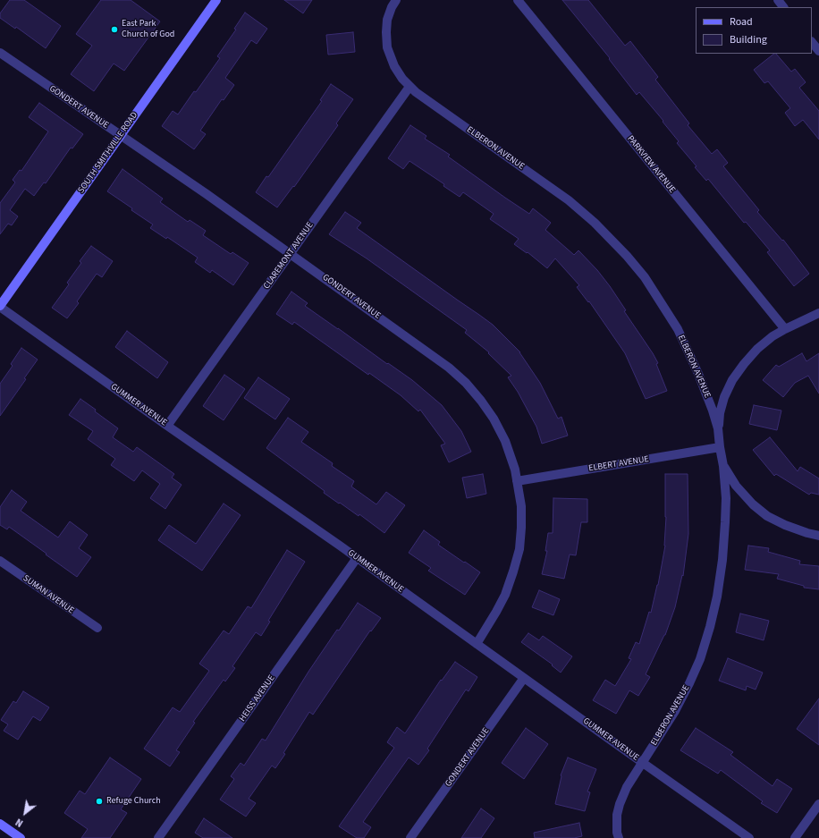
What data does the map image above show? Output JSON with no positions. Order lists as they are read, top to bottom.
{
  "streets": {
    "main road": ["SOUTH SMITHVILLE ROAD"],
    "street": [
      "GONDERT AVENUE",
      "ELBERON AVENUE",
      "PARKVIEW AVENUE",
      "CLAREMONT AVENUE",
      "GUMMER AVENUE",
      "ELBERT AVENUE",
      "SUMAN AVENUE",
      "HEISS AVENUE"
    ]
  },
  "crossings": [
    ["GONDERT AVENUE", "SOUTH SMITHVILLE ROAD"],
    ["GONDERT AVENUE", "CLAREMONT AVENUE"],
    ["GONDERT AVENUE", "GUMMER AVENUE"],
    ["GONDERT AVENUE", "ELBERT AVENUE"],
    ["ELBERON AVENUE", "CLAREMONT AVENUE"],
    ["ELBERON AVENUE", "GUMMER AVENUE"],
    ["ELBERON AVENUE", "ELBERT AVENUE"],
    ["SOUTH SMITHVILLE ROAD", "GUMMER AVENUE"],
    ["CLAREMONT AVENUE", "GUMMER AVENUE"],
    ["GUMMER AVENUE", "HEISS AVENUE"]
  ],
  "places": ["East Park Church of God", "Refuge Church"],
  "legend": ["Road", "Building"],
  "north": "bottom left"
}
